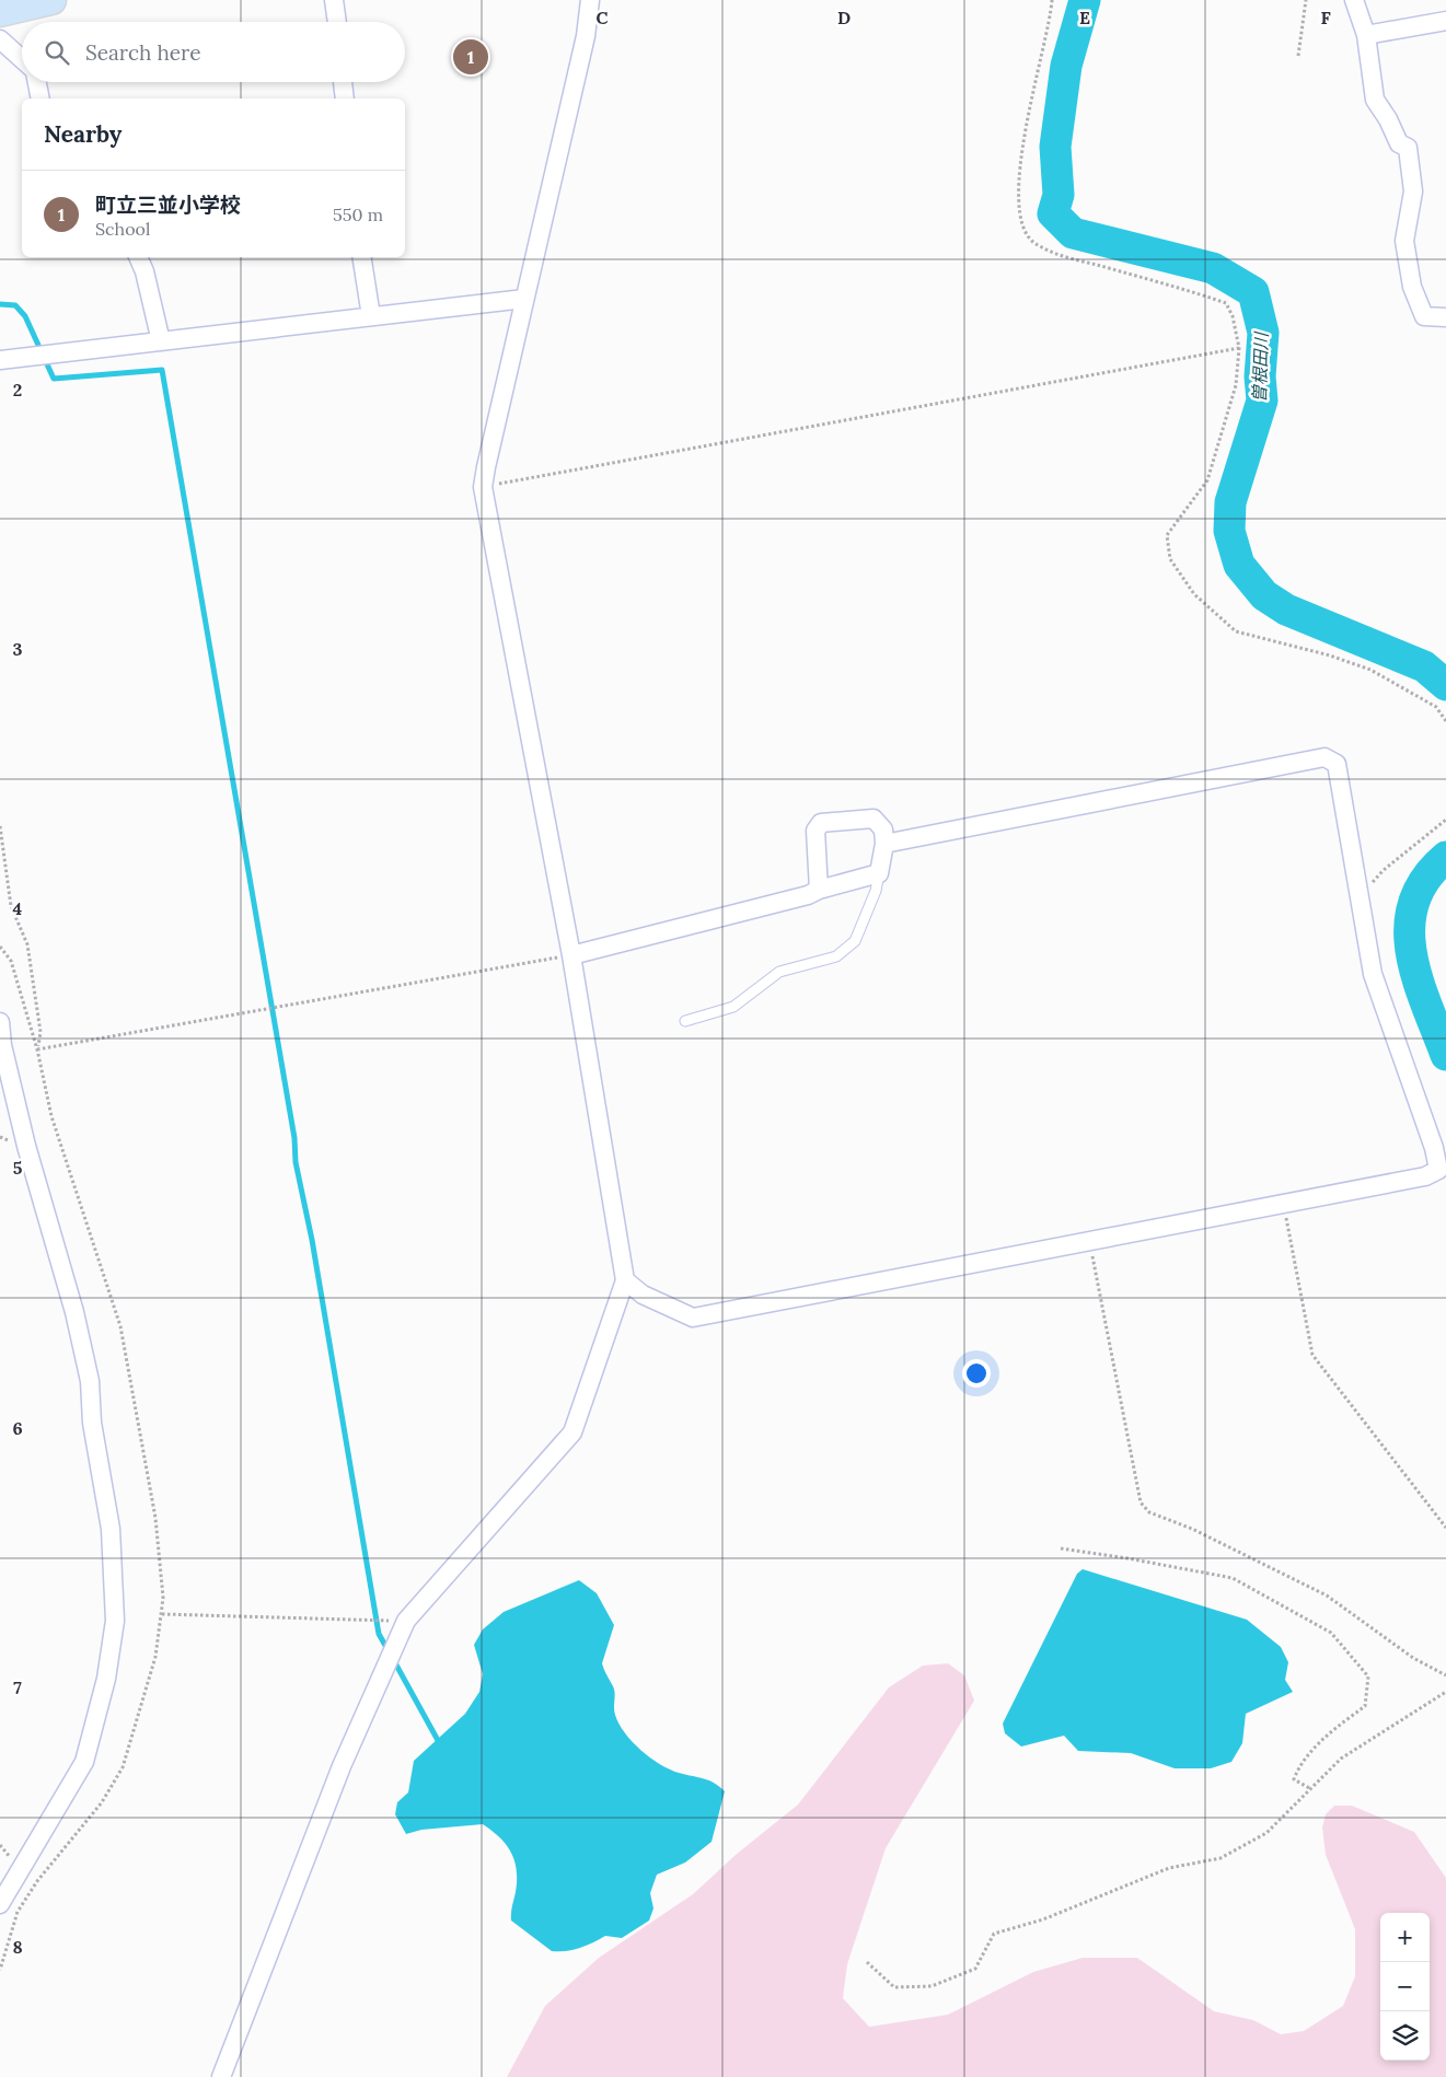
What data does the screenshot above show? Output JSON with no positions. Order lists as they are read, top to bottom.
{
  "water": ["曽根田川"],
  "page": {
    "search": "Search here",
    "pins": "1",
    "heading": "Nearby",
    "list": [
      {
        "mark": "1",
        "name": "町立三並小学校",
        "note": "School",
        "value": "550 m"
      }
    ],
    "map_buttons": ["+", "−"]
  },
  "grid": {
    "columns": [
      "C",
      "D",
      "E",
      "F"
    ],
    "rows": [
      "2",
      "3",
      "4",
      "5",
      "6",
      "7",
      "8"
    ]
  }
}
